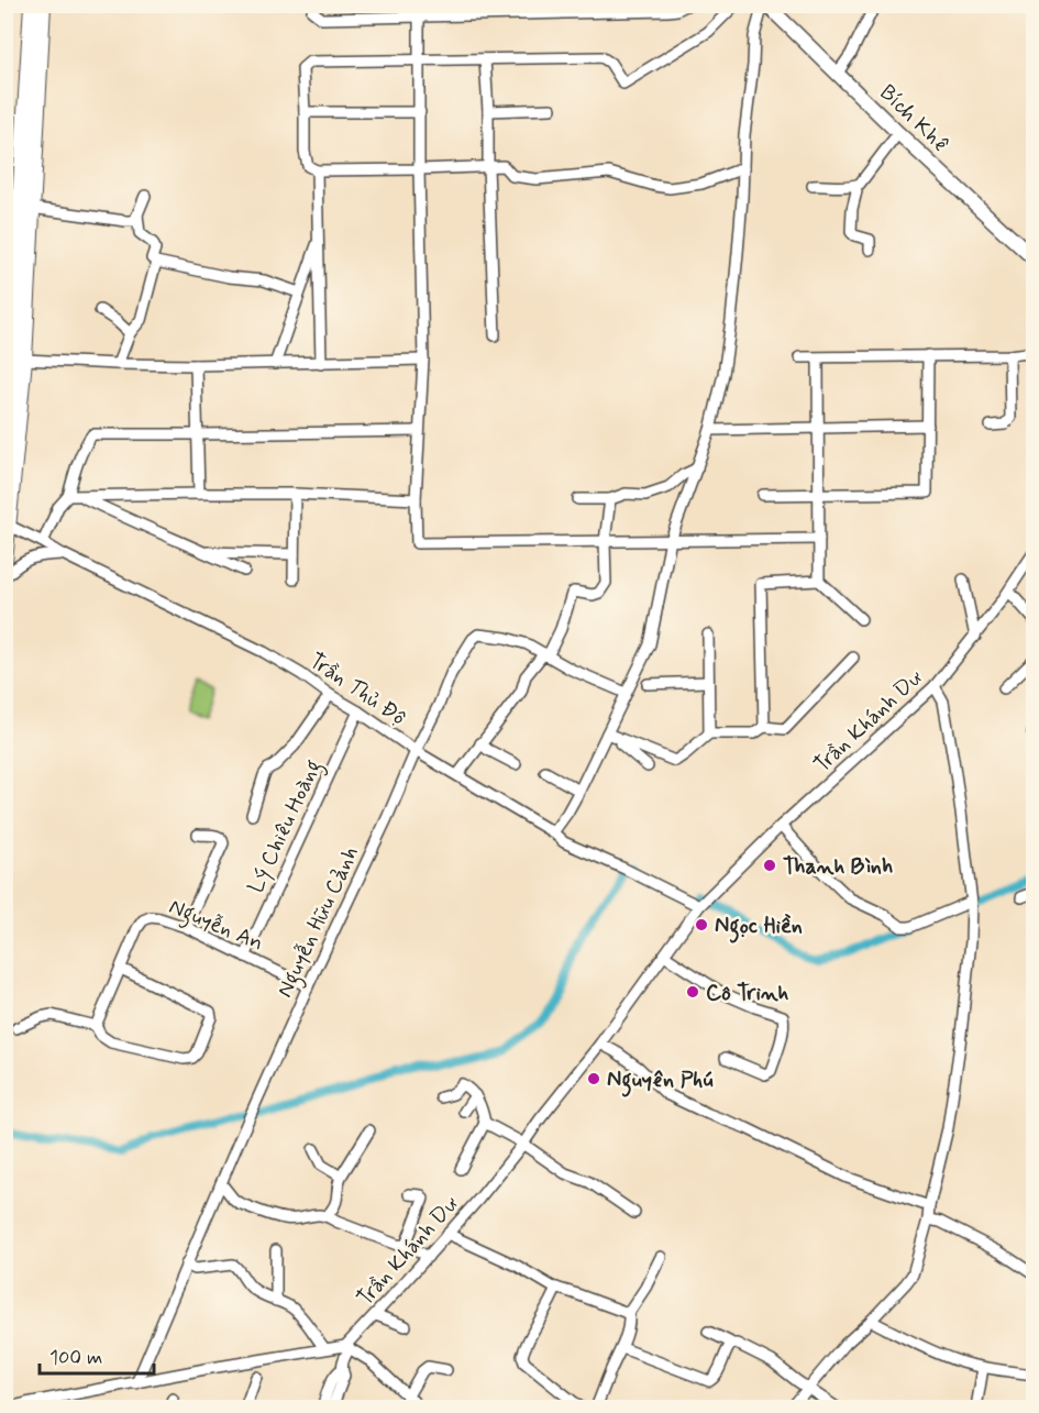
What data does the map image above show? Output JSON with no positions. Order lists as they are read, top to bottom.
{
  "streets": {
    "main road": ["Bích Khê"],
    "street": [
      "Trần Thủ Độ",
      "Trần Khánh Dư",
      "Lý Chiêu Hoàng",
      "Nguyễn Hữu Cảnh",
      "Nguyễn An"
    ]
  },
  "crossings": [
    ["Trần Thủ Độ", "Trần Khánh Dư"],
    ["Trần Thủ Độ", "Lý Chiêu Hoàng"],
    ["Trần Thủ Độ", "Nguyễn Hữu Cảnh"],
    ["Lý Chiêu Hoàng", "Nguyễn An"],
    ["Nguyễn Hữu Cảnh", "Nguyễn An"]
  ],
  "places": [
    "Thanh Bình",
    "Ngọc Hiền",
    "Cô Trinh",
    "Nguyên Phú"
  ],
  "scale_bar": "100 m"
}
